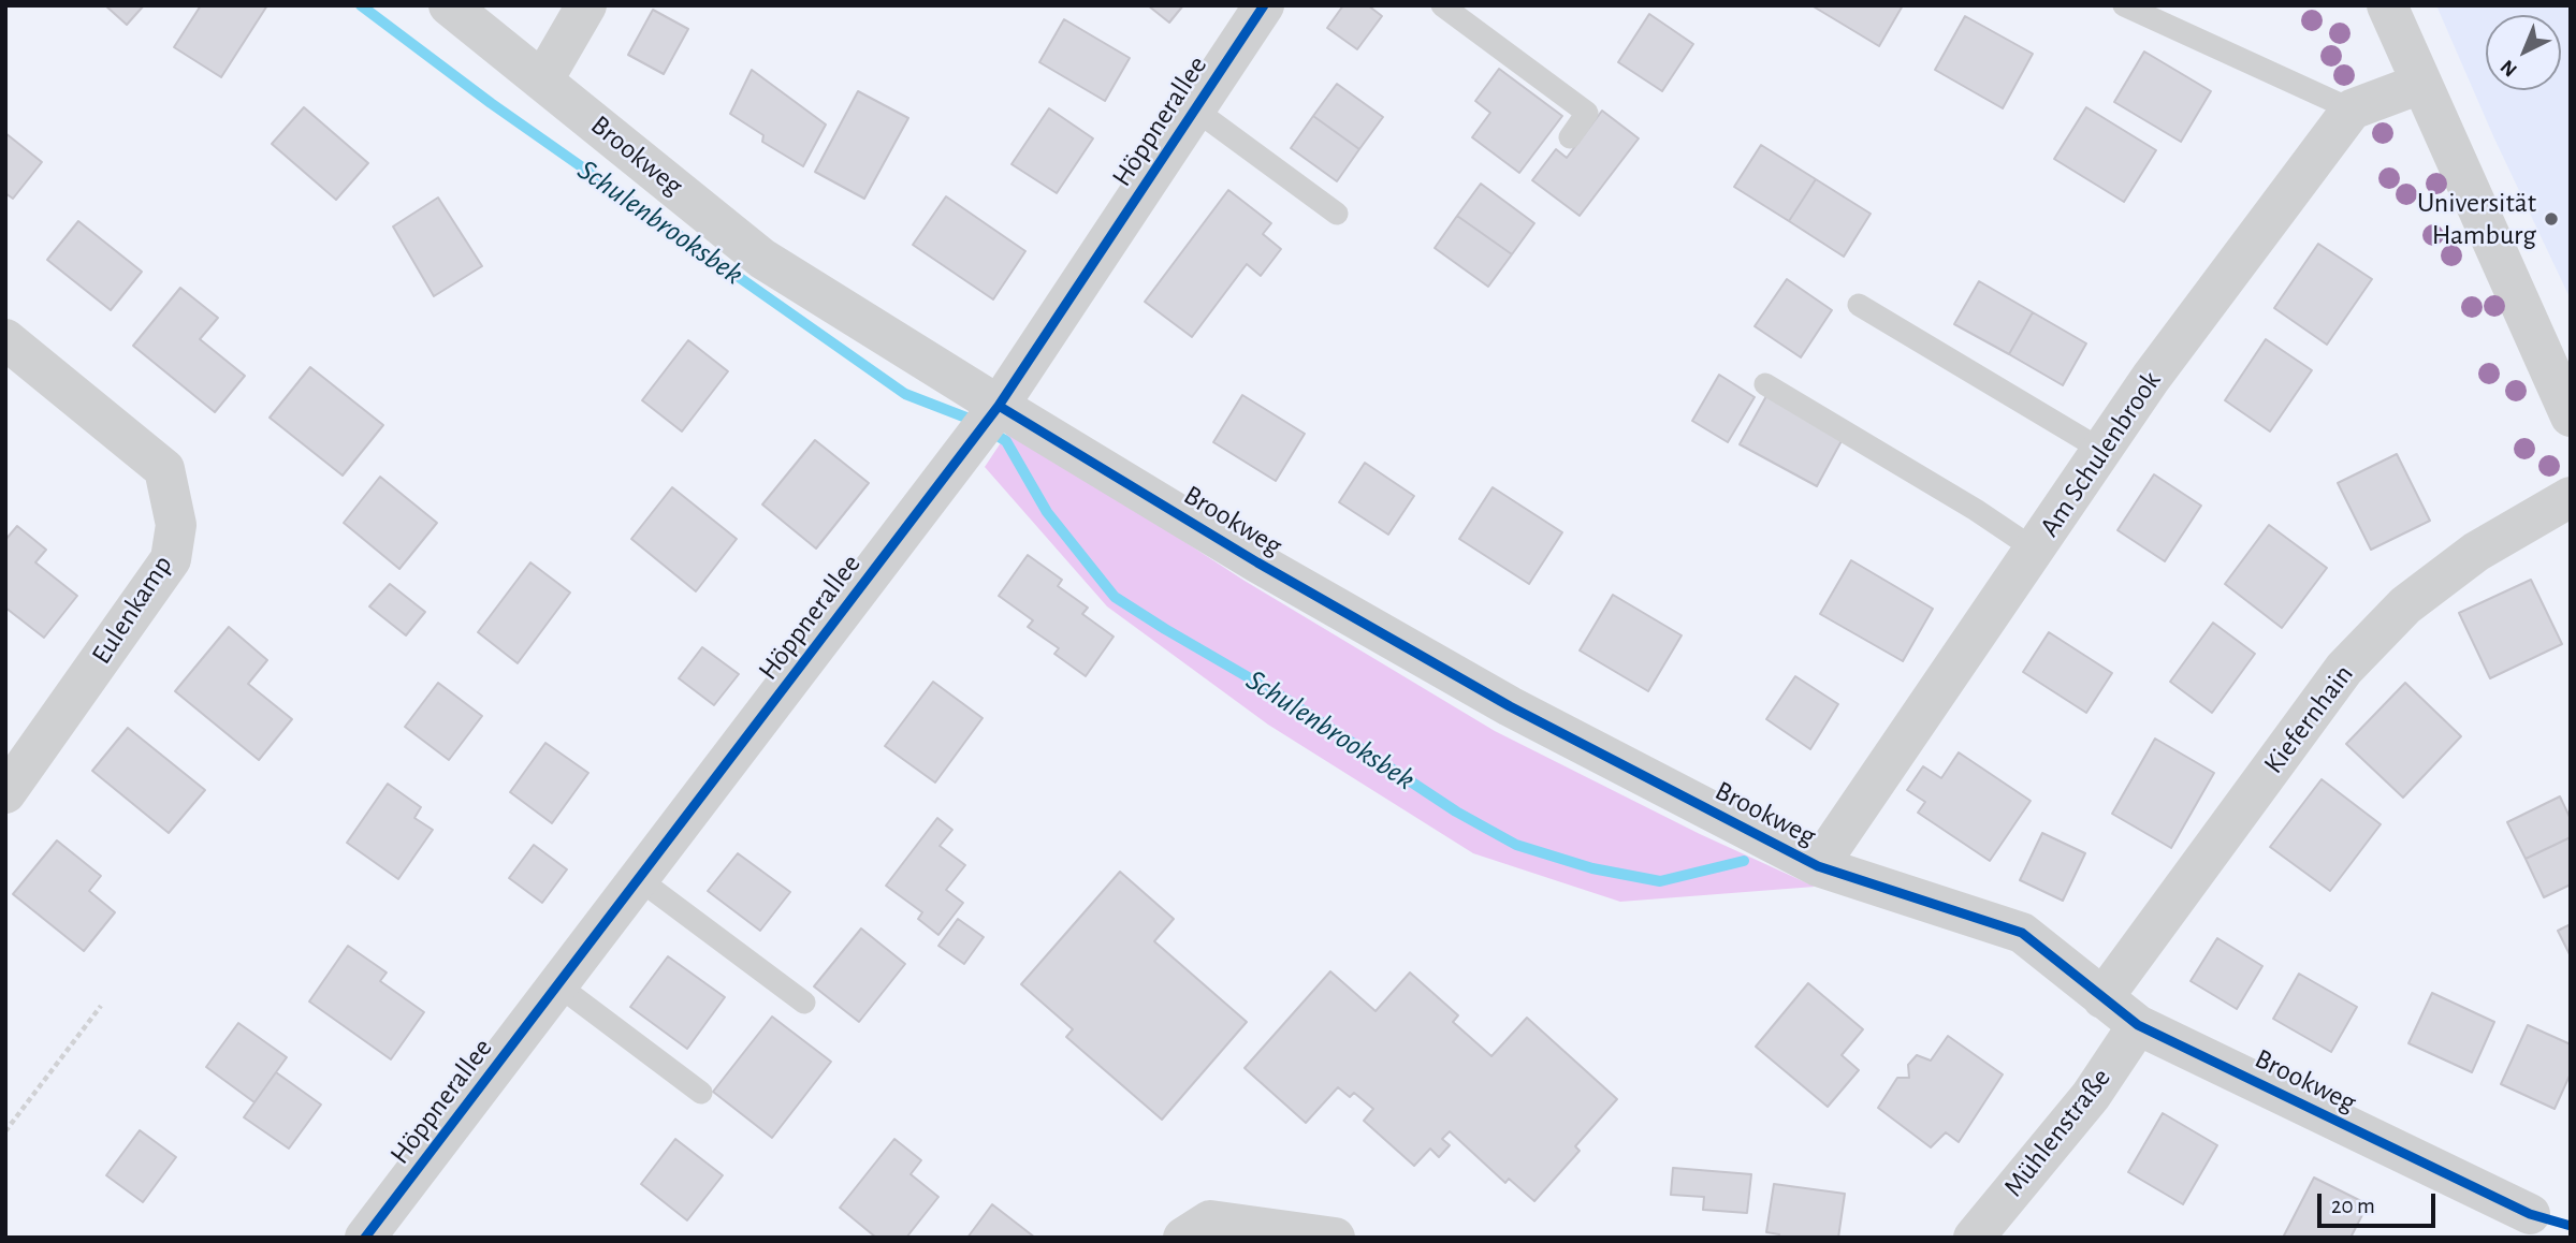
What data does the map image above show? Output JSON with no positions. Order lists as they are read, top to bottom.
{
  "streets": {
    "street": [
      "Höppnerallee",
      "Brookweg",
      "Am Schulenbrook",
      "Eulenkamp",
      "Kiefernhain",
      "Mühlenstraße"
    ]
  },
  "crossings": [
    ["Höppnerallee", "Brookweg"],
    ["Brookweg", "Am Schulenbrook"],
    ["Brookweg", "Kiefernhain"],
    ["Brookweg", "Mühlenstraße"]
  ],
  "water": ["Schulenbrooksbek"],
  "places": ["Universität Hamburg"],
  "scale_bar": "20 m",
  "north": "bottom left"
}
